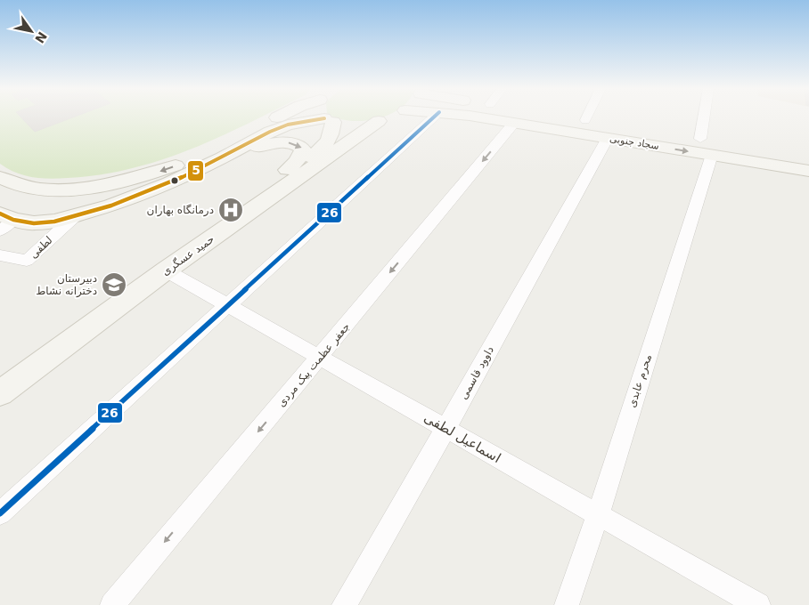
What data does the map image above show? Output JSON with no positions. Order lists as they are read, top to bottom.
{
  "streets": {
    "main road": ["سجاد جنوبی", "حمید عسگری"],
    "street": [
      "لطفی",
      "جعفر عظمت پیک مردی",
      "داوود قاسمی",
      "محرم عابدی",
      "اسماعیل لطفی"
    ]
  },
  "crossings": [
    ["سجاد جنوبی", "جعفر عظمت پیک مردی"],
    ["سجاد جنوبی", "داوود قاسمی"],
    ["سجاد جنوبی", "محرم عابدی"],
    ["حمید عسگری", "اسماعیل لطفی"],
    ["جعفر عظمت پیک مردی", "اسماعیل لطفی"],
    ["داوود قاسمی", "اسماعیل لطفی"],
    ["محرم عابدی", "اسماعیل لطفی"]
  ],
  "places": {
    "hospital": ["درمانگاه بهاران"],
    "school or university": ["دبیرستان دخترانه نشاط"]
  },
  "lines": ["transit line 26", "transit line 5"],
  "north": "bottom right"
}
